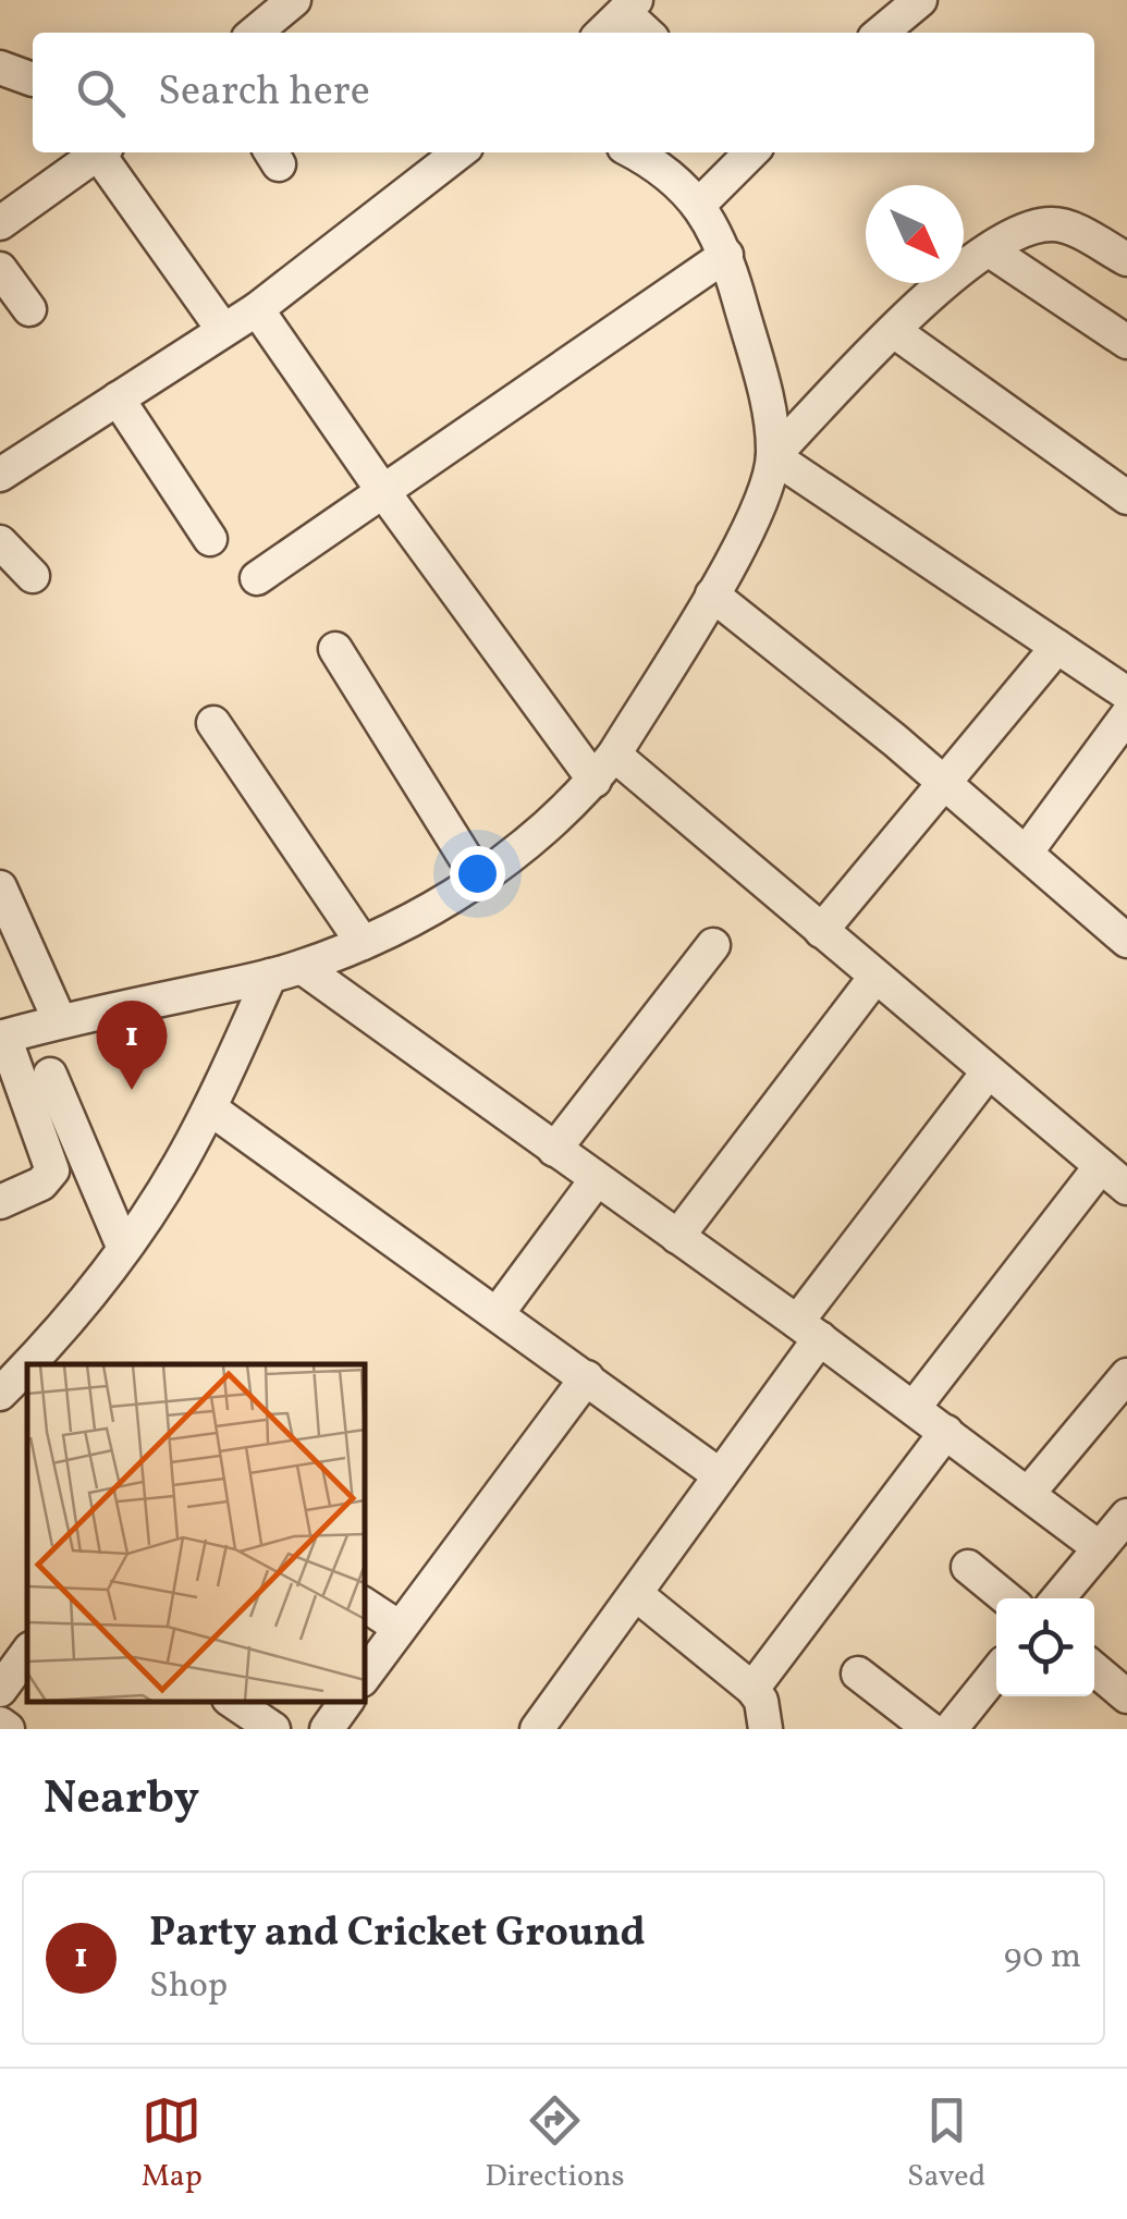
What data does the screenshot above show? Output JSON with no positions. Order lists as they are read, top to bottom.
{
  "north": "bottom right",
  "page": {
    "search": "Search here",
    "pins": "1",
    "heading": "Nearby",
    "list": [
      {
        "mark": "1",
        "name": "Party and Cricket Ground",
        "note": "Shop",
        "value": "90 m"
      }
    ],
    "nav": ["Map", "Directions", "Saved"]
  }
}
